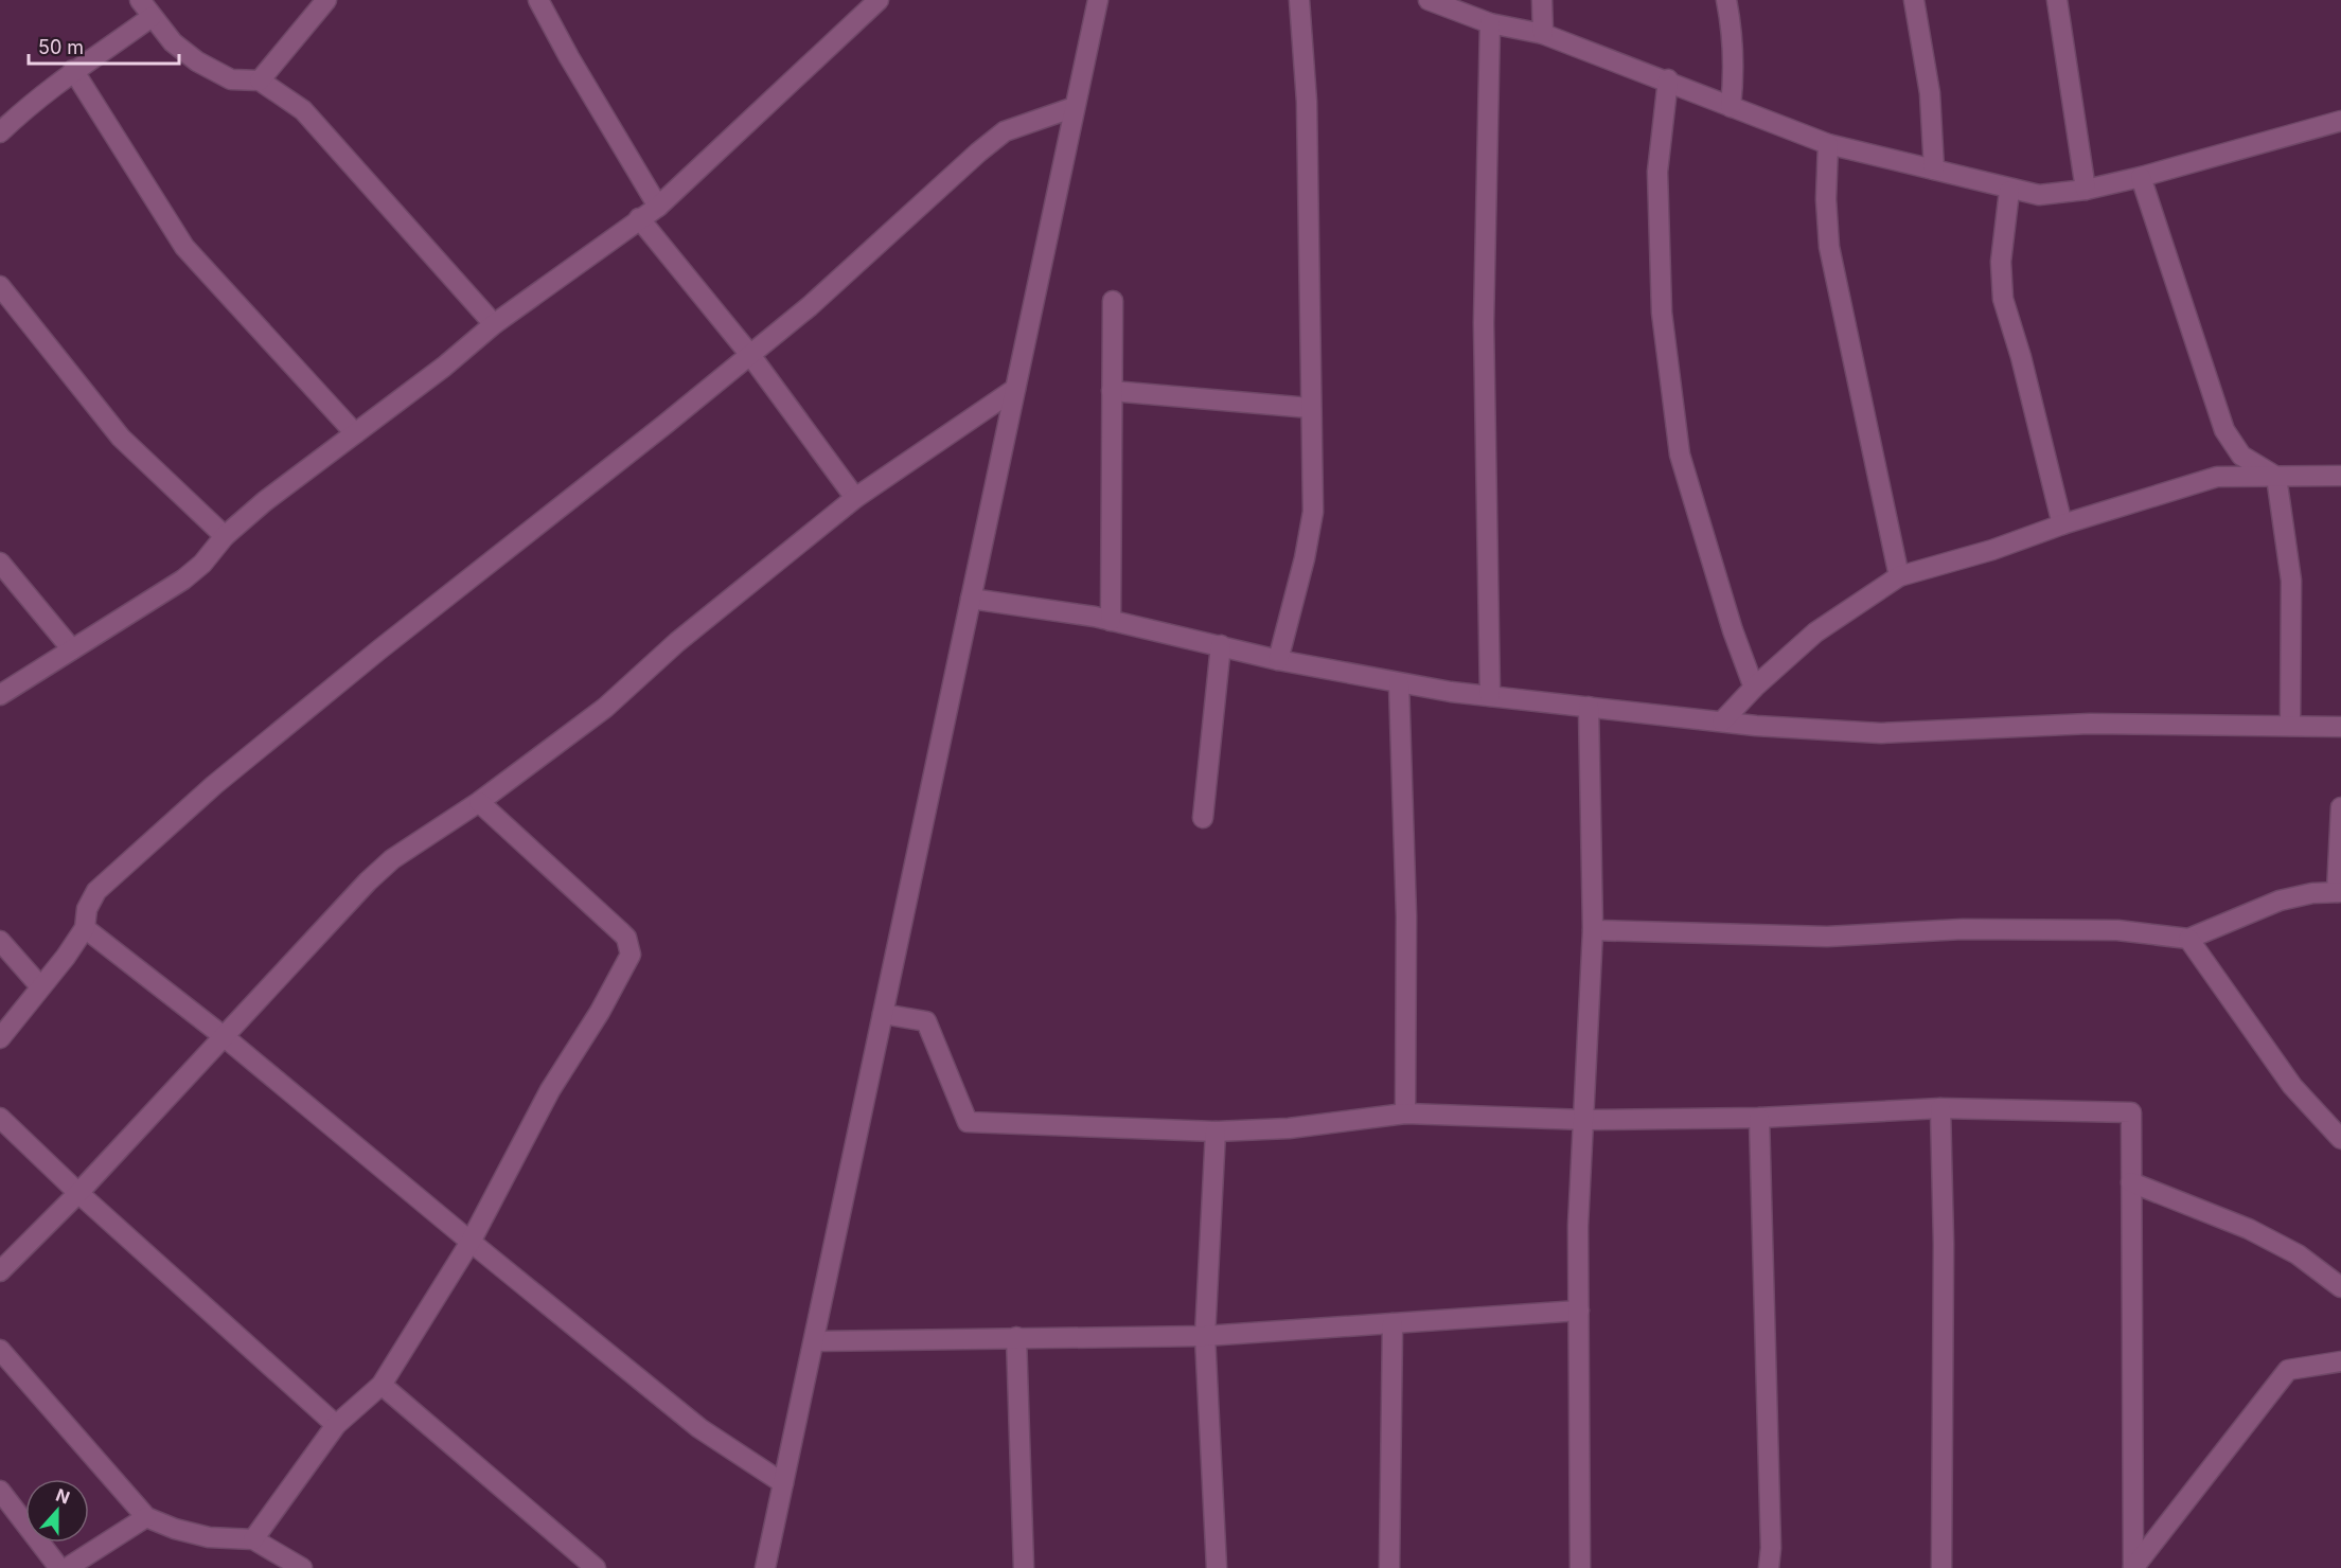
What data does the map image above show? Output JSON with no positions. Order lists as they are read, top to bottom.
{
  "scale_bar": "50 m",
  "north": "top"
}
